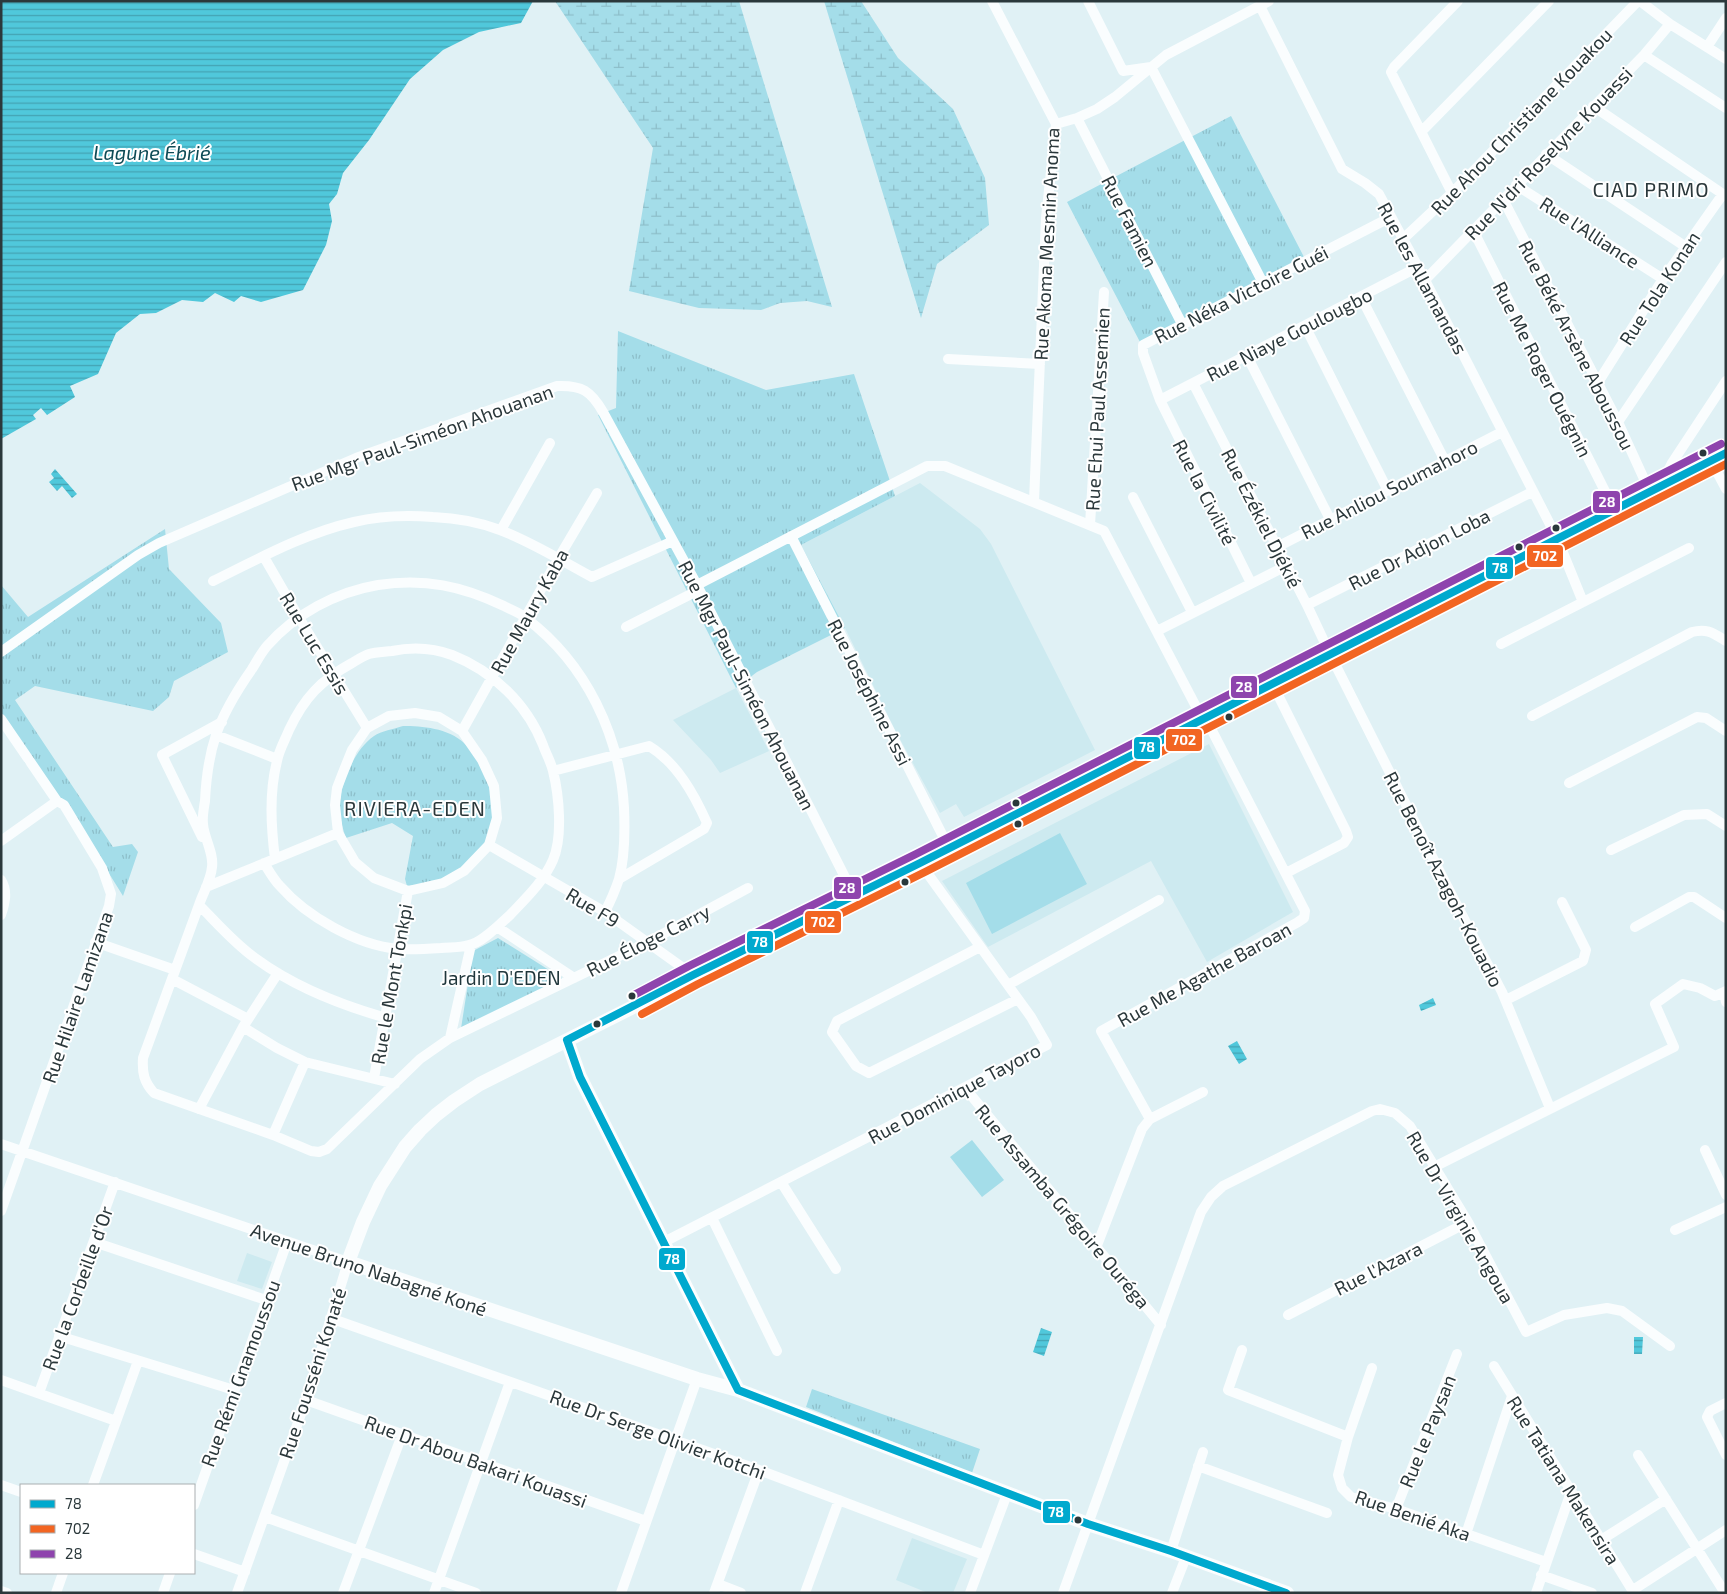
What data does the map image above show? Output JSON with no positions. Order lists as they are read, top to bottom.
{
  "streets": {
    "main road": ["Avenue Bruno Nabagné Koné", "Rue Fousséni Konaté"],
    "street": [
      "Rue Ahou Christiane Kouakou",
      "Rue N'dri Roselyne Kouassi",
      "Rue Famien",
      "Rue l'Alliance",
      "Rue Akoma Mesmin Anoma",
      "Rue les Allamandas",
      "Rue Tola Konan",
      "Rue Néka Victoire Guéi",
      "Rue Niaye Goulougbo",
      "Rue Béké Arsène Aboussou",
      "Rue Me Roger Ouégnin",
      "Rue Ehui Paul Assemien",
      "Rue Mgr Paul-Siméon Ahouanan",
      "Rue Anliou Soumahoro",
      "Rue la Civilité",
      "Rue Ézékiel Djékié",
      "Rue Dr Adjon Loba",
      "Rue Maury Kaba",
      "Rue Luc Essis",
      "Rue Joséphine Assi",
      "Rue Benoît Azagoh-Kouadio",
      "Rue F9",
      "Rue Éloge Carry",
      "Rue Me Agathe Baroan",
      "Rue le Mont Tonkpi",
      "Rue Hilaire Lamizana",
      "Rue Dominique Tayoro",
      "Rue Assamba Grégoire Ouréga",
      "Rue Dr Virginie Angoua",
      "Rue l'Azara",
      "Rue la Corbeille d'Or",
      "Rue Rémi Gnamoussou",
      "Rue le Paysan",
      "Rue Dr Serge Olivier Kotchi",
      "Rue Dr Abou Bakari Kouassi",
      "Rue Tatiana Makensira",
      "Rue Benié Aka"
    ]
  },
  "crossings": [
    ["Rue Ahou Christiane Kouakou", "Rue les Allamandas"],
    ["Rue N'dri Roselyne Kouassi", "Rue l'Alliance"],
    ["Rue N'dri Roselyne Kouassi", "Rue les Allamandas"],
    ["Rue N'dri Roselyne Kouassi", "Rue Béké Arsène Aboussou"],
    ["Rue N'dri Roselyne Kouassi", "Rue Me Roger Ouégnin"],
    ["Rue Famien", "Rue Néka Victoire Guéi"],
    ["Rue l'Alliance", "Rue Tola Konan"],
    ["Rue Akoma Mesmin Anoma", "Rue Me Agathe Baroan"],
    ["Rue les Allamandas", "Rue Néka Victoire Guéi"],
    ["Rue les Allamandas", "Rue Niaye Goulougbo"],
    ["Rue les Allamandas", "Rue Anliou Soumahoro"],
    ["Rue les Allamandas", "Rue Dr Adjon Loba"],
    ["Rue les Allamandas", "Rue Fousséni Konaté"],
    ["Rue Tola Konan", "Rue Béké Arsène Aboussou"],
    ["Rue Néka Victoire Guéi", "Rue Niaye Goulougbo"],
    ["Rue Néka Victoire Guéi", "Rue la Civilité"],
    ["Rue Niaye Goulougbo", "Rue la Civilité"],
    ["Rue Niaye Goulougbo", "Rue Ézékiel Djékié"],
    ["Rue Béké Arsène Aboussou", "Rue Fousséni Konaté"],
    ["Rue Me Roger Ouégnin", "Rue Fousséni Konaté"],
    ["Rue Ehui Paul Assemien", "Rue Me Agathe Baroan"],
    ["Rue Mgr Paul-Siméon Ahouanan", "Rue Me Agathe Baroan"],
    ["Rue Mgr Paul-Siméon Ahouanan", "Rue Fousséni Konaté"],
    ["Rue Anliou Soumahoro", "Rue Ézékiel Djékié"],
    ["Rue Ézékiel Djékié", "Rue Dr Adjon Loba"],
    ["Rue Ézékiel Djékié", "Rue Benoît Azagoh-Kouadio"],
    ["Rue Ézékiel Djékié", "Rue Fousséni Konaté"],
    ["Rue Maury Kaba", "Rue Luc Essis"],
    ["Rue Maury Kaba", "Rue F9"],
    ["Rue Maury Kaba", "Rue le Mont Tonkpi"],
    ["Rue Luc Essis", "Rue F9"],
    ["Rue Luc Essis", "Rue le Mont Tonkpi"],
    ["Rue Joséphine Assi", "Rue Me Agathe Baroan"],
    ["Rue Joséphine Assi", "Rue Fousséni Konaté"],
    ["Rue Benoît Azagoh-Kouadio", "Rue Fousséni Konaté"],
    ["Rue F9", "Rue Éloge Carry"],
    ["Rue F9", "Rue le Mont Tonkpi"],
    ["Rue F9", "Rue Fousséni Konaté"],
    ["Rue Me Agathe Baroan", "Rue Fousséni Konaté"],
    ["Rue Hilaire Lamizana", "Avenue Bruno Nabagné Koné"],
    ["Rue Dominique Tayoro", "Rue Assamba Grégoire Ouréga"],
    ["Rue Dominique Tayoro", "Rue Fousséni Konaté"],
    ["Rue Assamba Grégoire Ouréga", "Rue Dr Virginie Angoua"],
    ["Rue Dr Virginie Angoua", "Rue l'Azara"],
    ["Rue Dr Virginie Angoua", "Avenue Bruno Nabagné Koné"],
    ["Avenue Bruno Nabagné Koné", "Rue la Corbeille d'Or"],
    ["Avenue Bruno Nabagné Koné", "Rue Rémi Gnamoussou"],
    ["Avenue Bruno Nabagné Koné", "Rue Fousséni Konaté"],
    ["Rue Fousséni Konaté", "Rue Dr Serge Olivier Kotchi"],
    ["Rue Fousséni Konaté", "Rue Dr Abou Bakari Kouassi"],
    ["Rue le Paysan", "Rue Benié Aka"]
  ],
  "districts": ["CIAD PRIMO", "RIVIERA-EDEN"],
  "water": ["Lagune Ébrié"],
  "parks": ["Jardin D'EDEN"],
  "lines": ["transit line 28", "transit line 78", "transit line 702"],
  "legend": ["78", "702", "28"]
}
